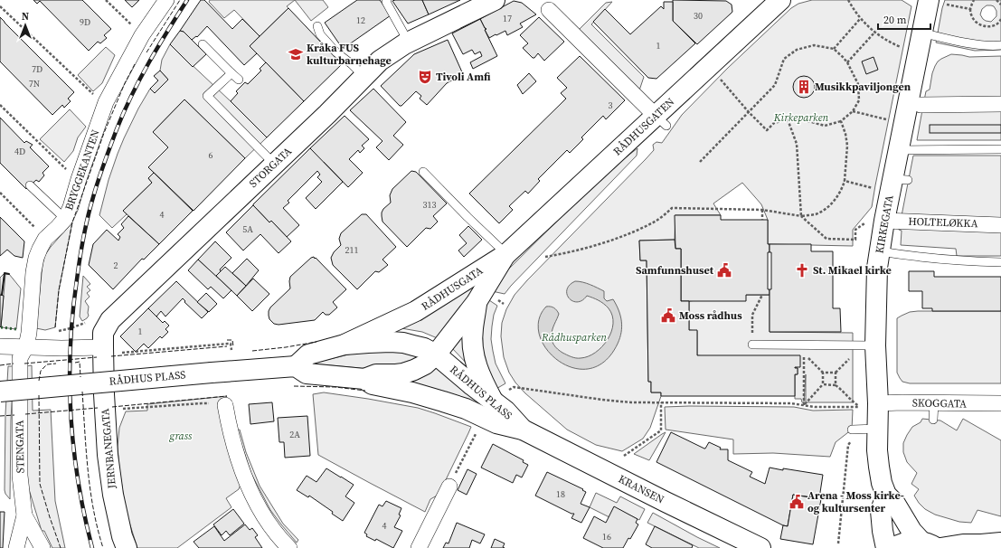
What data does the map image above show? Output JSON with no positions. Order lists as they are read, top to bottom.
{
  "streets": {
    "main road": [
      "RÅDHUSGATEN",
      "STORGATA",
      "KIRKEGATA",
      "RÅDHUSGATA",
      "RÅDHUS PLASS",
      "JERNBANEGATA",
      "KRANSEN"
    ],
    "street": [
      "BRYGGEKANTEN",
      "HOLTELØKKA",
      "SKOGGATA",
      "STENGATA"
    ]
  },
  "crossings": [
    ["RÅDHUSGATEN", "RÅDHUSGATA"],
    ["STORGATA", "JERNBANEGATA"],
    ["BRYGGEKANTEN", "STENGATA"],
    ["HOLTELØKKA", "KIRKEGATA"],
    ["KIRKEGATA", "SKOGGATA"],
    ["RÅDHUSGATA", "RÅDHUS PLASS"],
    ["RÅDHUS PLASS", "KRANSEN"]
  ],
  "parks": ["Kirkeparken", "Rådhusparken", "grass"],
  "places": {
    "school or university": ["Kråka FUS kulturbarnehage"],
    "theatre": ["Tivoli Amfi"],
    "building": ["Musikkpaviljongen"],
    "public building": ["Samfunnshuset", "Moss rådhus", "Arena - Moss kirke- og kultursenter"],
    "church": ["St. Mikael kirke"]
  },
  "house_numbers": [
    "30",
    "17",
    "12",
    "9D",
    "1",
    "7D",
    "7N",
    "3",
    "4D",
    "6",
    "313",
    "4",
    "5A",
    "211",
    "2",
    "1",
    "2A",
    "18",
    "4",
    "16"
  ],
  "scale_bar": "20 m",
  "north": "top"
}
